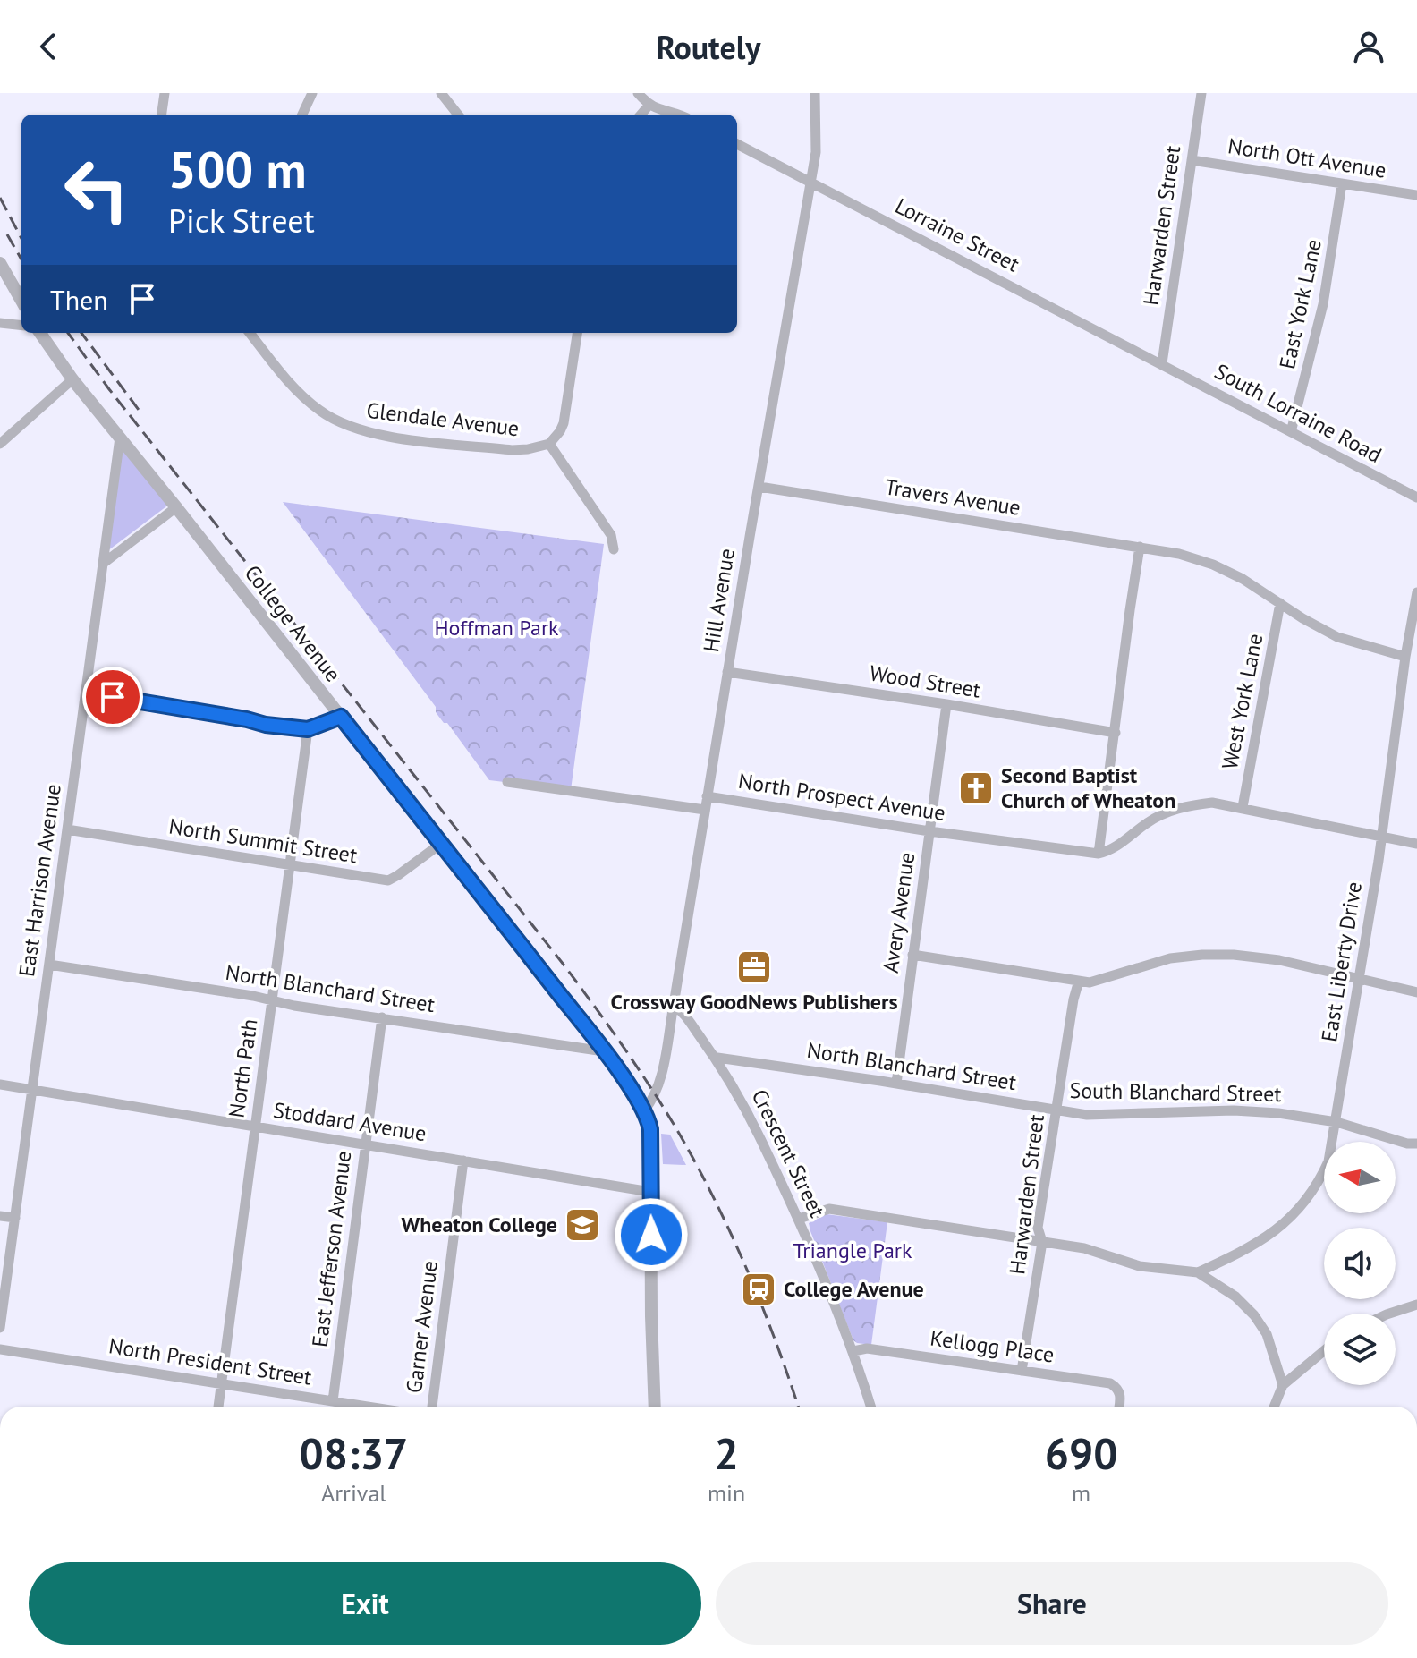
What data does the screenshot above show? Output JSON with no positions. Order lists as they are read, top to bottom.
{
  "streets": {
    "street": [
      "North Ott Avenue",
      "Harwarden Street",
      "Lorraine Street",
      "East York Lane",
      "South Lorraine Road",
      "Glendale Avenue",
      "Travers Avenue",
      "Hill Avenue",
      "College Avenue",
      "Wood Street",
      "West York Lane",
      "North Prospect Avenue",
      "North Summit Street",
      "East Harrison Avenue",
      "Avery Avenue",
      "East Liberty Drive",
      "North Blanchard Street",
      "North Path",
      "South Blanchard Street",
      "Stoddard Avenue",
      "Crescent Street",
      "East Jefferson Avenue",
      "Garner Avenue",
      "Kellogg Place",
      "North President Street"
    ]
  },
  "crossings": [
    ["North Ott Avenue", "Harwarden Street"],
    ["North Ott Avenue", "East York Lane"],
    ["Harwarden Street", "Lorraine Street"],
    ["Harwarden Street", "South Lorraine Road"],
    ["Harwarden Street", "North Blanchard Street"],
    ["Harwarden Street", "South Blanchard Street"],
    ["Harwarden Street", "Kellogg Place"],
    ["Lorraine Street", "South Lorraine Road"],
    ["Lorraine Street", "Hill Avenue"],
    ["East York Lane", "South Lorraine Road"],
    ["Travers Avenue", "Hill Avenue"],
    ["Travers Avenue", "West York Lane"],
    ["Travers Avenue", "East Liberty Drive"],
    ["Hill Avenue", "College Avenue"],
    ["Hill Avenue", "Wood Street"],
    ["Hill Avenue", "North Prospect Avenue"],
    ["Hill Avenue", "Crescent Street"],
    ["College Avenue", "North Summit Street"],
    ["College Avenue", "East Harrison Avenue"],
    ["College Avenue", "North Blanchard Street"],
    ["College Avenue", "Stoddard Avenue"],
    ["Wood Street", "Avery Avenue"],
    ["North Prospect Avenue", "Avery Avenue"],
    ["North Summit Street", "East Harrison Avenue"],
    ["North Summit Street", "North Path"],
    ["East Harrison Avenue", "North Blanchard Street"],
    ["East Harrison Avenue", "Stoddard Avenue"],
    ["Avery Avenue", "North Blanchard Street"],
    ["East Liberty Drive", "South Blanchard Street"],
    ["North Blanchard Street", "North Path"],
    ["North Blanchard Street", "South Blanchard Street"],
    ["North Blanchard Street", "Crescent Street"],
    ["North Blanchard Street", "East Jefferson Avenue"],
    ["North Path", "Stoddard Avenue"],
    ["North Path", "North President Street"],
    ["Stoddard Avenue", "East Jefferson Avenue"],
    ["Stoddard Avenue", "Garner Avenue"],
    ["Crescent Street", "Kellogg Place"],
    ["East Jefferson Avenue", "North President Street"]
  ],
  "parks": ["Hoffman Park", "Triangle Park"],
  "places": {
    "church": ["Second Baptist Church of Wheaton"],
    "office": ["Crossway GoodNews Publishers"],
    "school or university": ["Wheaton College"],
    "station": ["College Avenue"]
  },
  "north": "left",
  "page": {
    "header": "Routely",
    "turn": ["500 m", "Pick Street"],
    "then": "Then",
    "eta": [
      "08:37",
      "Arrival",
      "2",
      "min",
      "690",
      "m"
    ],
    "buttons": ["Exit", "Share"]
  }
}
